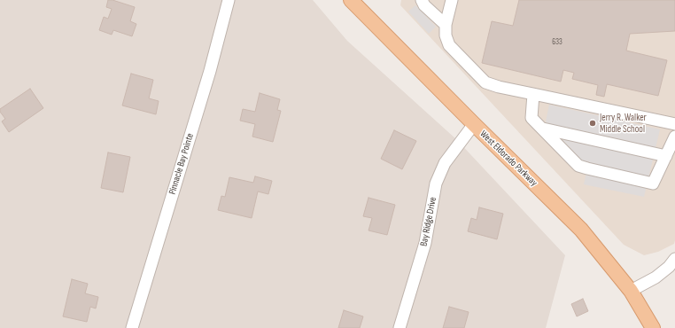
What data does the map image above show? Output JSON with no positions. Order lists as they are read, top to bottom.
{
  "streets": {
    "main road": ["West Eldorado Parkway"],
    "street": ["Pinnacle Bay Pointe", "Bay Ridge Drive"]
  },
  "crossings": [
    ["West Eldorado Parkway", "Bay Ridge Drive"]
  ],
  "places": ["Jerry R. Walker Middle School"],
  "house_numbers": ["633"]
}
